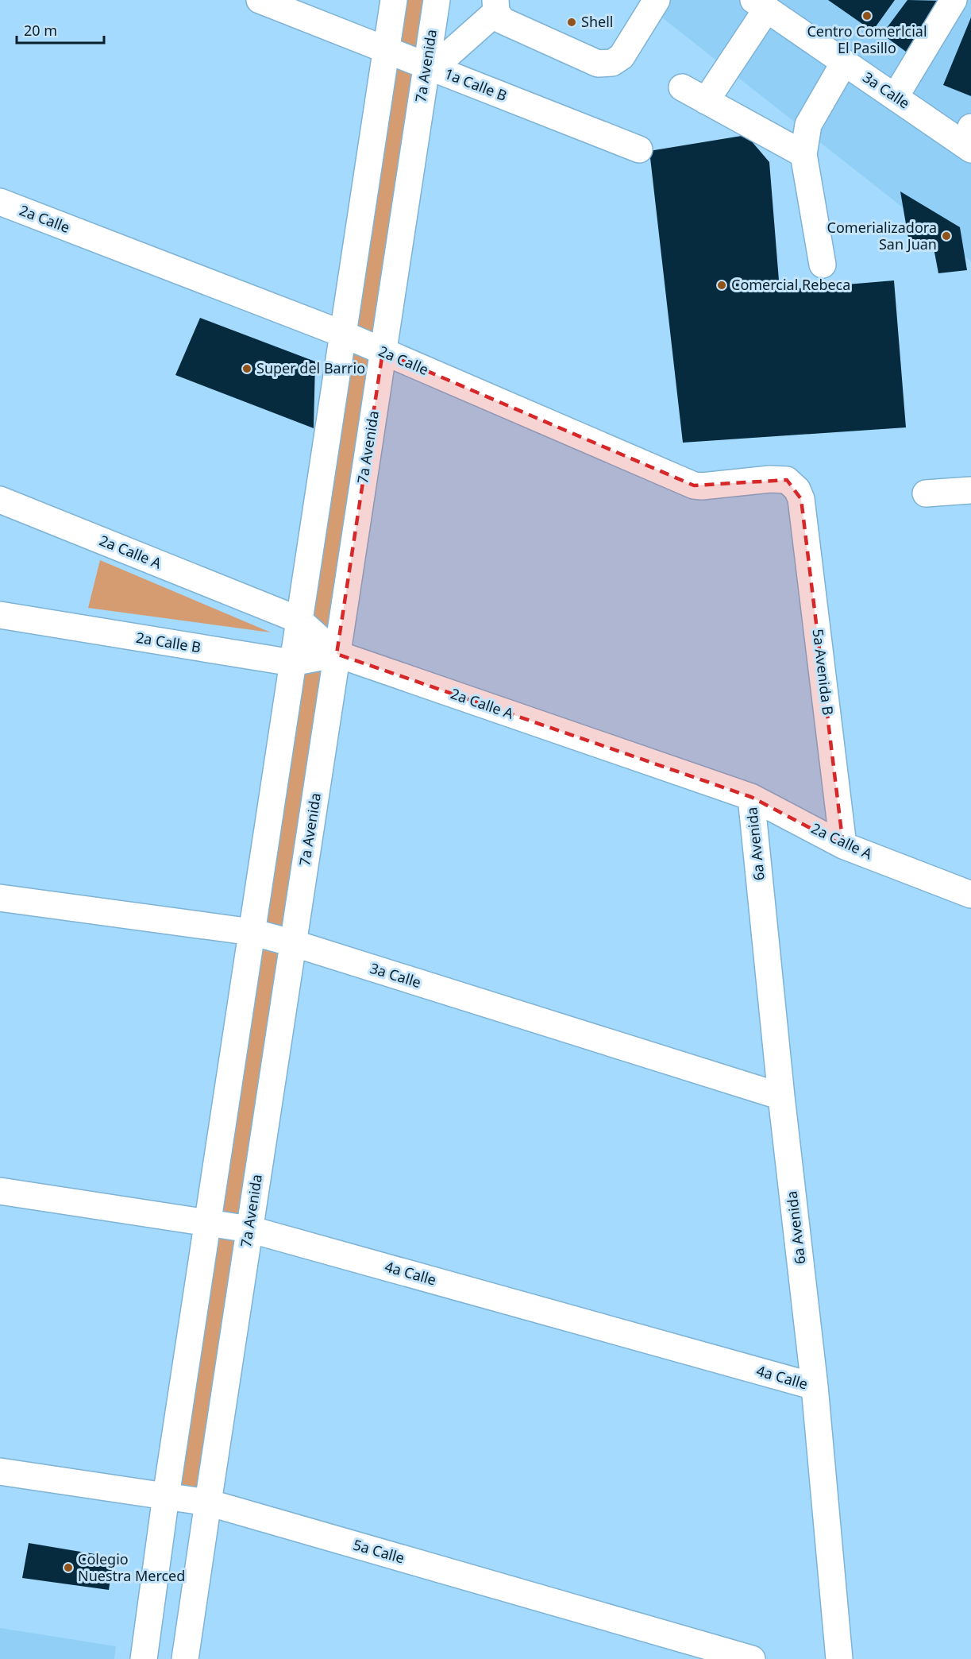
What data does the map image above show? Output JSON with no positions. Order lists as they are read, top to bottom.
{
  "streets": {
    "street": [
      "7a Avenida",
      "1a Calle B",
      "3a Calle",
      "2a Calle",
      "2a Calle A",
      "2a Calle B",
      "5a Avenida B",
      "6a Avenida",
      "4a Calle",
      "5a Calle"
    ]
  },
  "crossings": [
    ["7a Avenida", "1a Calle B"],
    ["7a Avenida", "3a Calle"],
    ["7a Avenida", "2a Calle"],
    ["7a Avenida", "2a Calle A"],
    ["7a Avenida", "2a Calle B"],
    ["7a Avenida", "4a Calle"],
    ["7a Avenida", "5a Calle"],
    ["3a Calle", "6a Avenida"],
    ["2a Calle", "5a Avenida B"],
    ["2a Calle A", "2a Calle B"],
    ["2a Calle A", "5a Avenida B"],
    ["2a Calle A", "6a Avenida"],
    ["6a Avenida", "4a Calle"]
  ],
  "places": [
    "Centro Comerlcial El Pasillo",
    "Shell",
    "Comerializadora San Juan",
    "Comercial Rebeca",
    "Super del Barrio",
    "Colegio Nuestra Merced"
  ],
  "scale_bar": "20 m"
}
